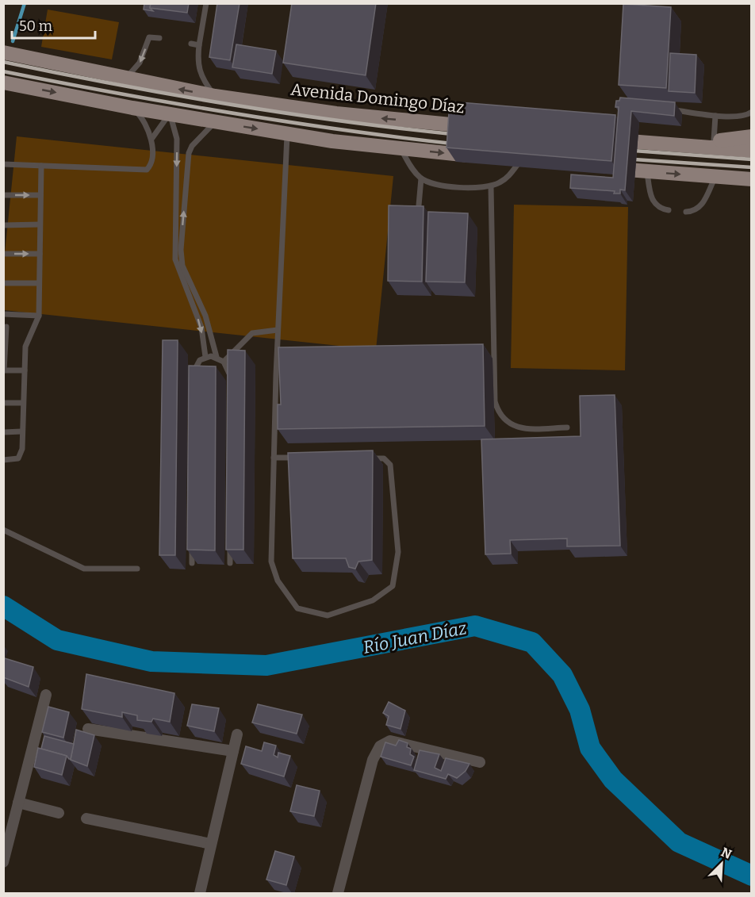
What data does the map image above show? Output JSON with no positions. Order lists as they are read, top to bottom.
{
  "streets": {
    "main road": ["Avenida Domingo Díaz"]
  },
  "water": ["Río Juan Díaz"],
  "scale_bar": "50 m",
  "north": "top right"
}
